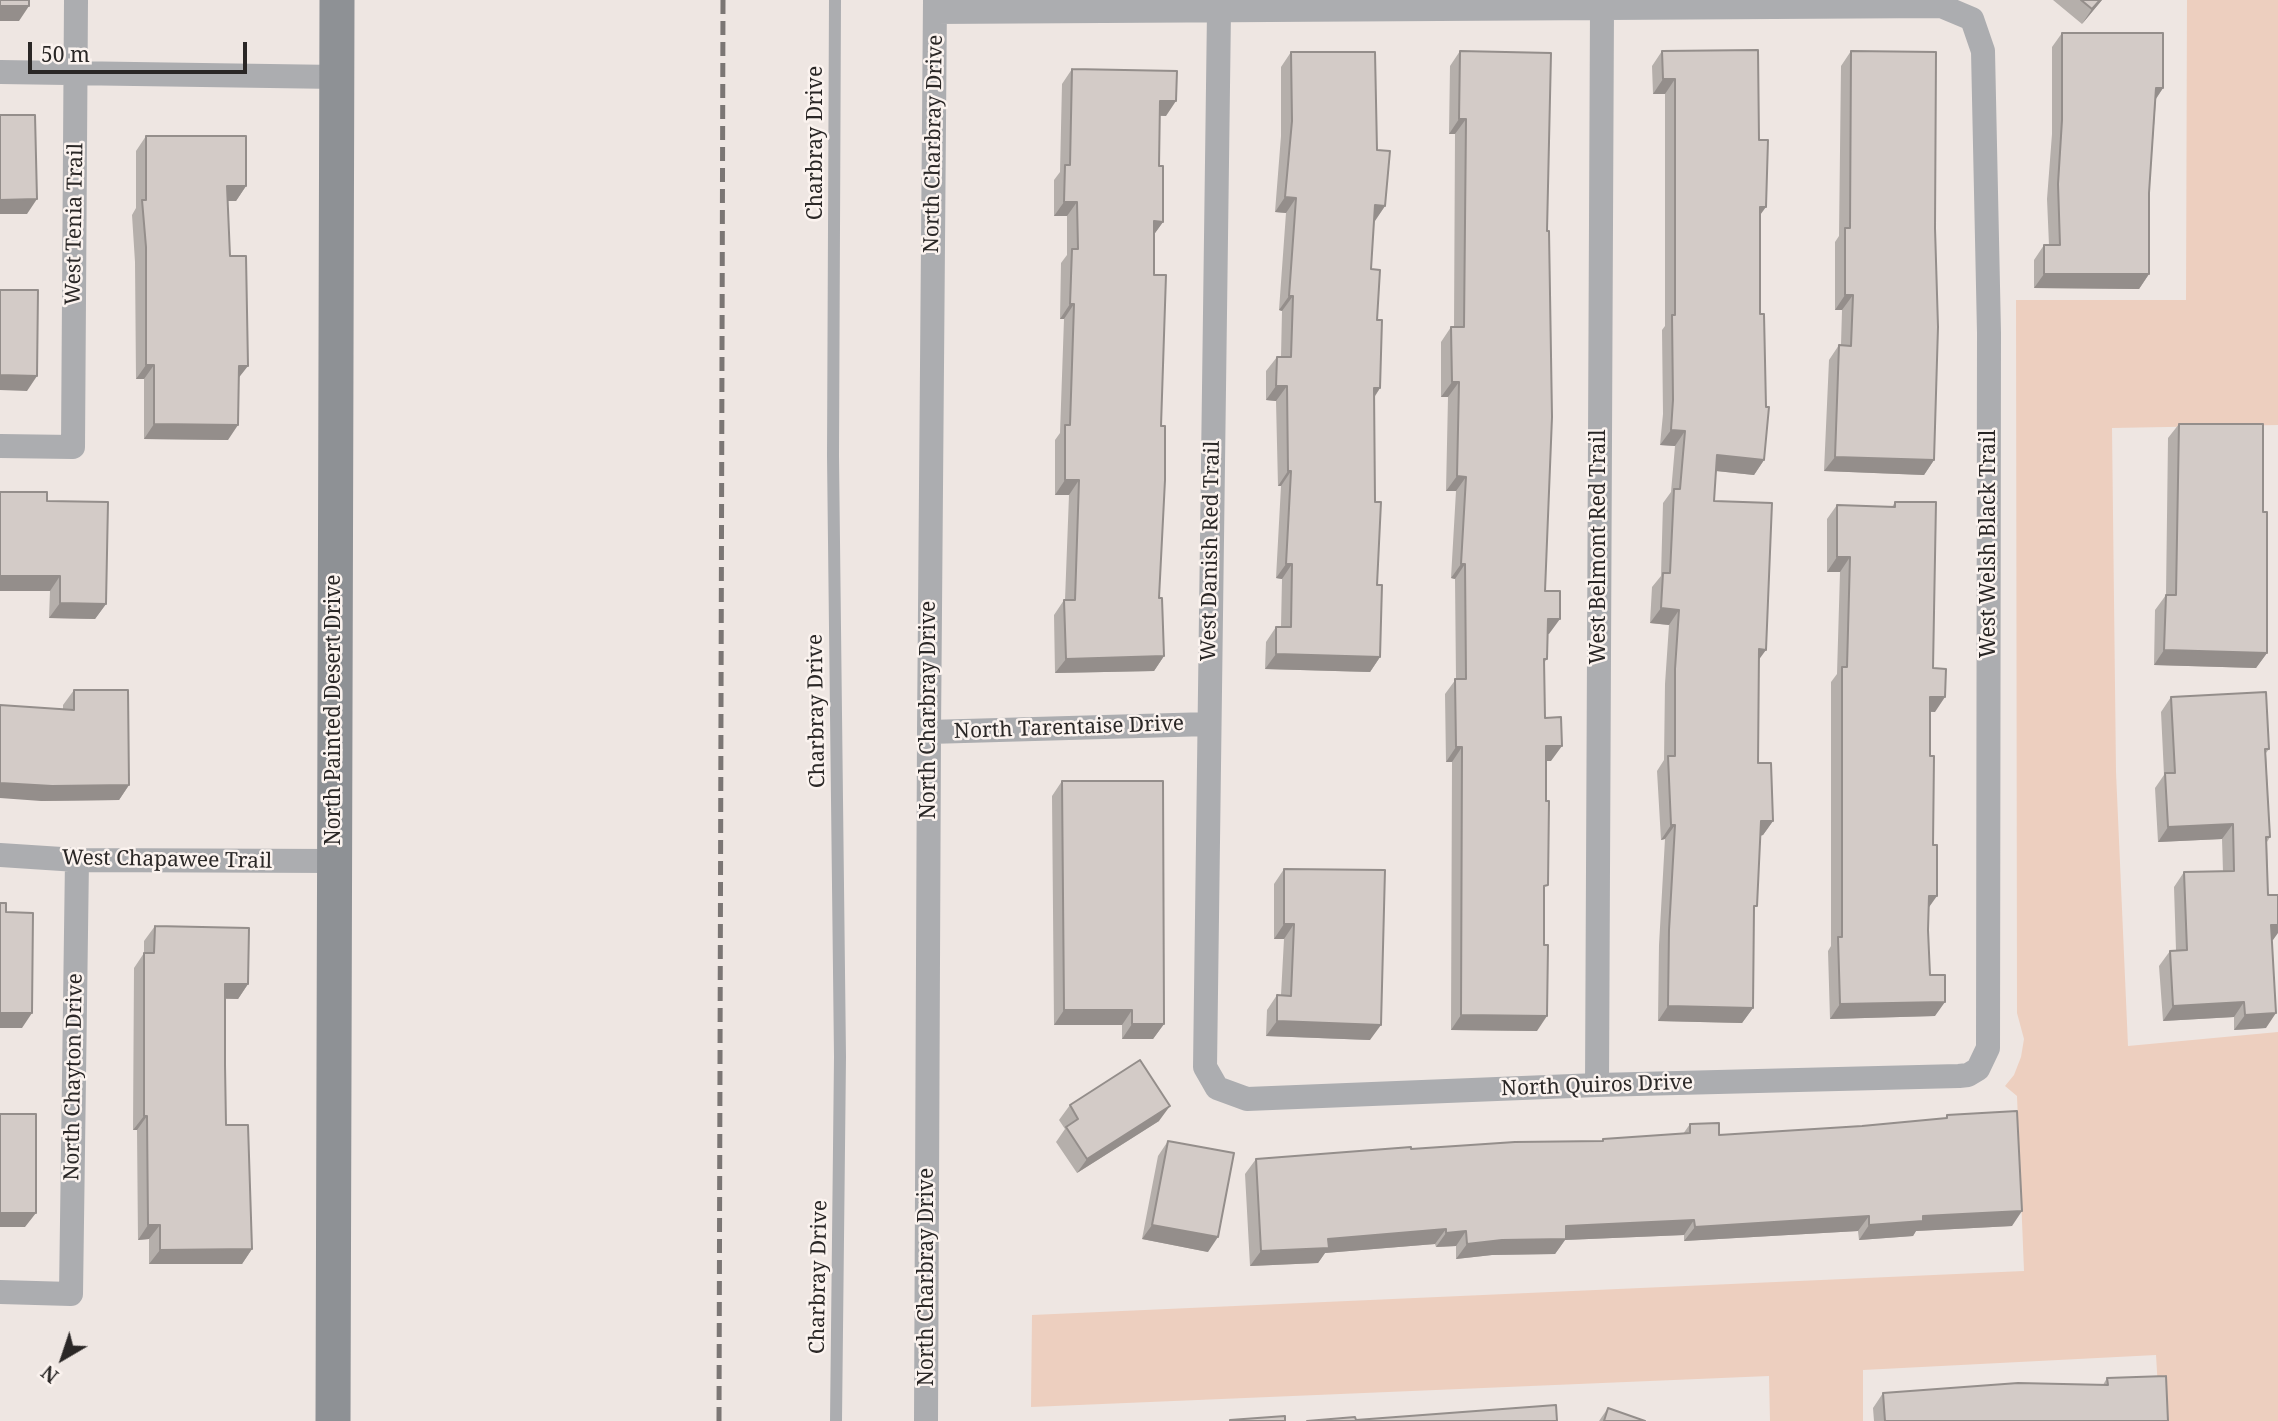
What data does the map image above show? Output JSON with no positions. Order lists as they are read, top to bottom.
{
  "streets": {
    "street": [
      "North Charbray Drive",
      "West Tenia Trail",
      "West Welsh Black Trail",
      "West Belmont Red Trail",
      "West Danish Red Trail",
      "North Painted Desert Drive",
      "North Tarentaise Drive",
      "West Chapawee Trail",
      "North Chayton Drive",
      "North Quiros Drive"
    ],
    "lane": ["Charbray Drive"]
  },
  "crossings": [
    ["North Charbray Drive", "North Tarentaise Drive"],
    ["West Welsh Black Trail", "West Belmont Red Trail"],
    ["West Welsh Black Trail", "North Quiros Drive"],
    ["West Belmont Red Trail", "North Quiros Drive"],
    ["West Danish Red Trail", "North Tarentaise Drive"],
    ["West Danish Red Trail", "North Quiros Drive"],
    ["North Painted Desert Drive", "West Chapawee Trail"],
    ["West Chapawee Trail", "North Chayton Drive"]
  ],
  "scale_bar": "50 m",
  "north": "bottom left"
}
